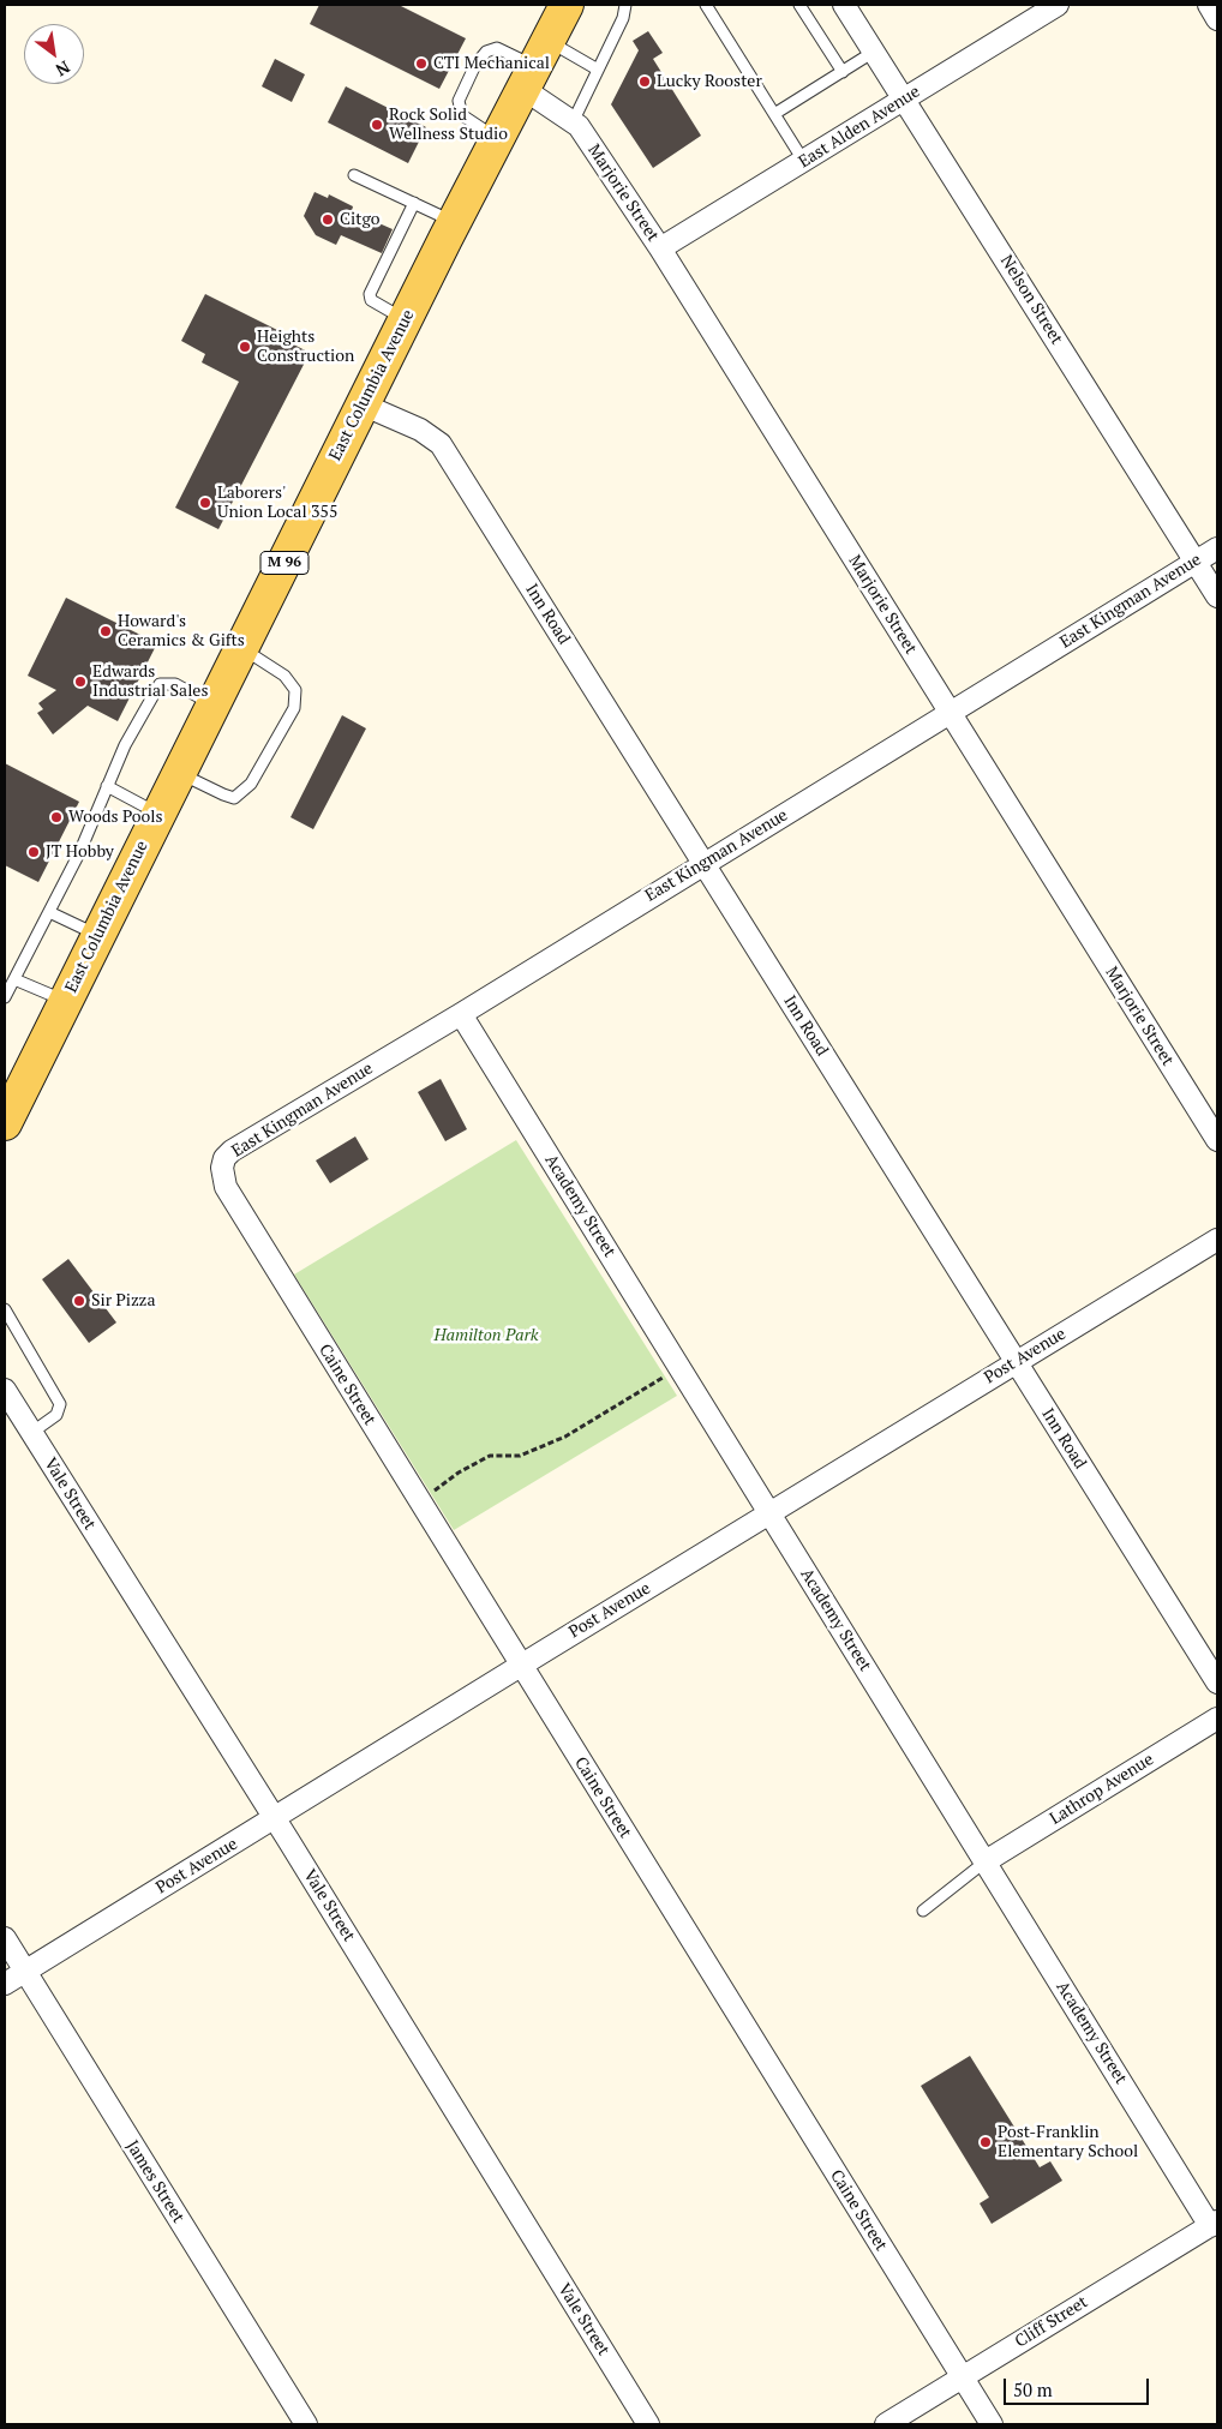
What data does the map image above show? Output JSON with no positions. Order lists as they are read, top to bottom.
{
  "streets": {
    "main road": ["East Columbia Avenue", "M 96"],
    "street": [
      "East Alden Avenue",
      "Marjorie Street",
      "Nelson Street",
      "East Kingman Avenue",
      "Inn Road",
      "Academy Street",
      "Post Avenue",
      "Caine Street",
      "Vale Street",
      "Lathrop Avenue",
      "James Street",
      "Cliff Street"
    ]
  },
  "crossings": [
    ["East Alden Avenue", "Marjorie Street"],
    ["East Alden Avenue", "Nelson Street"],
    ["Marjorie Street", "East Columbia Avenue"],
    ["Marjorie Street", "East Kingman Avenue"],
    ["Nelson Street", "East Kingman Avenue"],
    ["East Columbia Avenue", "Inn Road"],
    ["East Kingman Avenue", "Inn Road"],
    ["East Kingman Avenue", "Academy Street"],
    ["East Kingman Avenue", "Caine Street"],
    ["Inn Road", "Post Avenue"],
    ["Academy Street", "Post Avenue"],
    ["Academy Street", "Lathrop Avenue"],
    ["Academy Street", "Cliff Street"],
    ["Post Avenue", "Caine Street"],
    ["Post Avenue", "Vale Street"],
    ["Post Avenue", "James Street"],
    ["Caine Street", "Cliff Street"]
  ],
  "parks": ["Hamilton Park"],
  "places": [
    "CTI Mechanical",
    "Lucky Rooster",
    "Rock Solid Wellness Studio",
    "Citgo",
    "Heights Construction",
    "Laborers' Union Local 355",
    "Howard's Ceramics & Gifts",
    "Edwards Industrial Sales",
    "Woods Pools",
    "JT Hobby",
    "Sir Pizza",
    "Post-Franklin Elementary School"
  ],
  "scale_bar": "50 m",
  "north": "bottom right"
}
